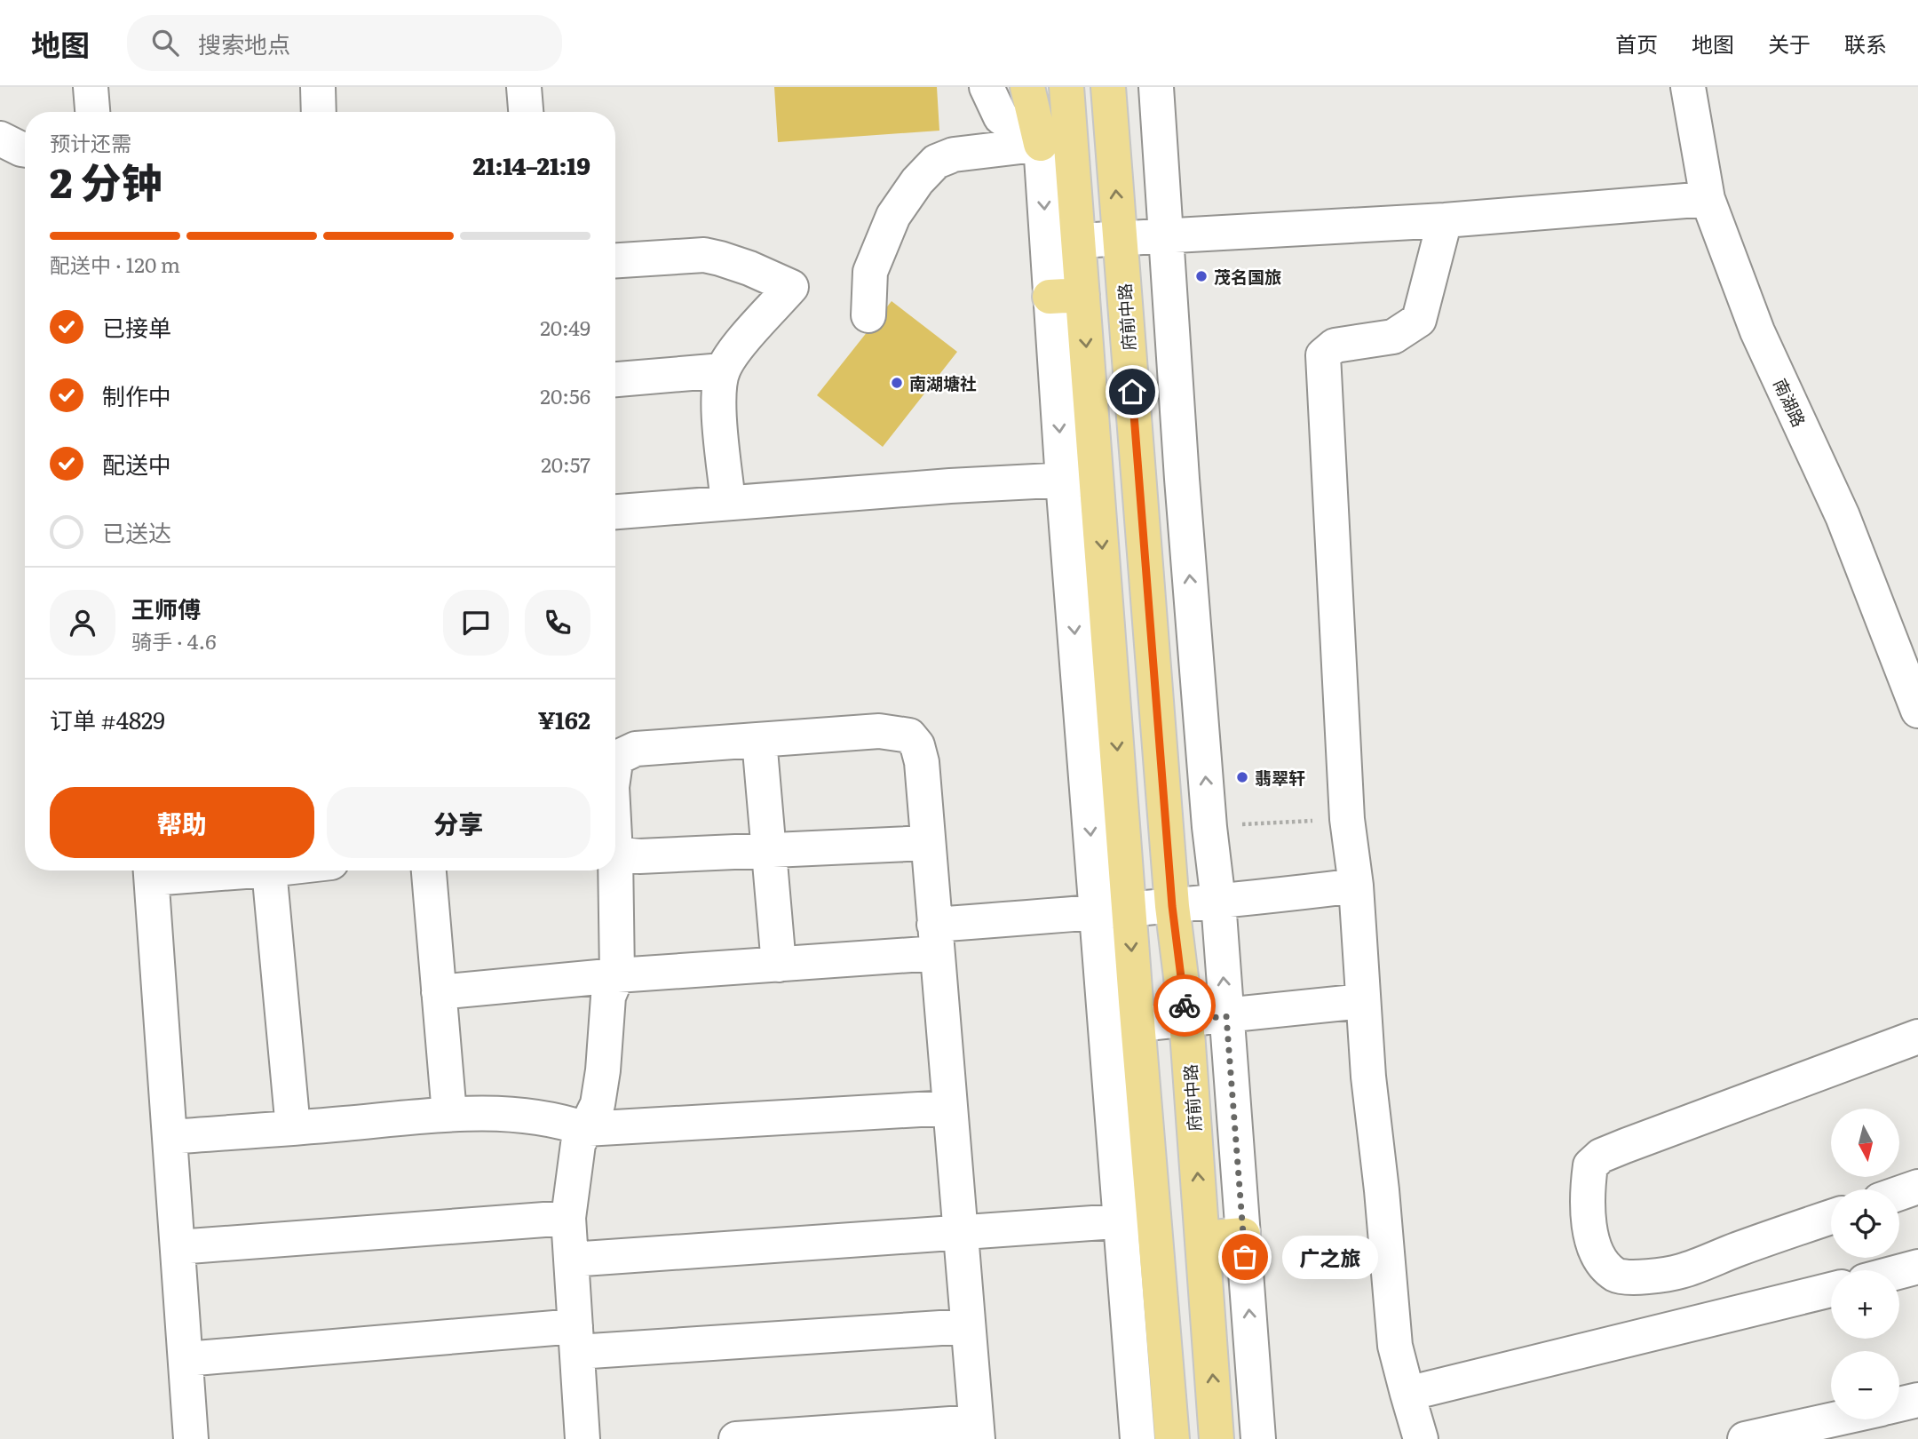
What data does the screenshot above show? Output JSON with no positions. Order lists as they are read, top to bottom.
{
  "streets": {
    "main road": ["府前中路"],
    "street": ["南湖路"]
  },
  "places": [
    "茂名国旅",
    "南湖塘社",
    "翡翠轩",
    "广之旅"
  ],
  "north": "bottom",
  "page": {
    "header": "地图",
    "search": "搜索地点",
    "nav": [
      "首页",
      "地图",
      "关于",
      "联系"
    ],
    "heading": ["2 分钟", "预计还需", "21:14–21:19"],
    "panel": [
      "王师傅",
      "骑手 · 4.6",
      "订单 #4829",
      "¥162"
    ],
    "bar": "配送中 · 120 m",
    "list": [
      ["已接单", "20:49"],
      ["制作中", "20:56"],
      ["配送中", "20:57"],
      "已送达"
    ],
    "buttons": ["帮助", "分享"],
    "map_buttons": ["+", "−"],
    "bubble": "广之旅"
  }
}
